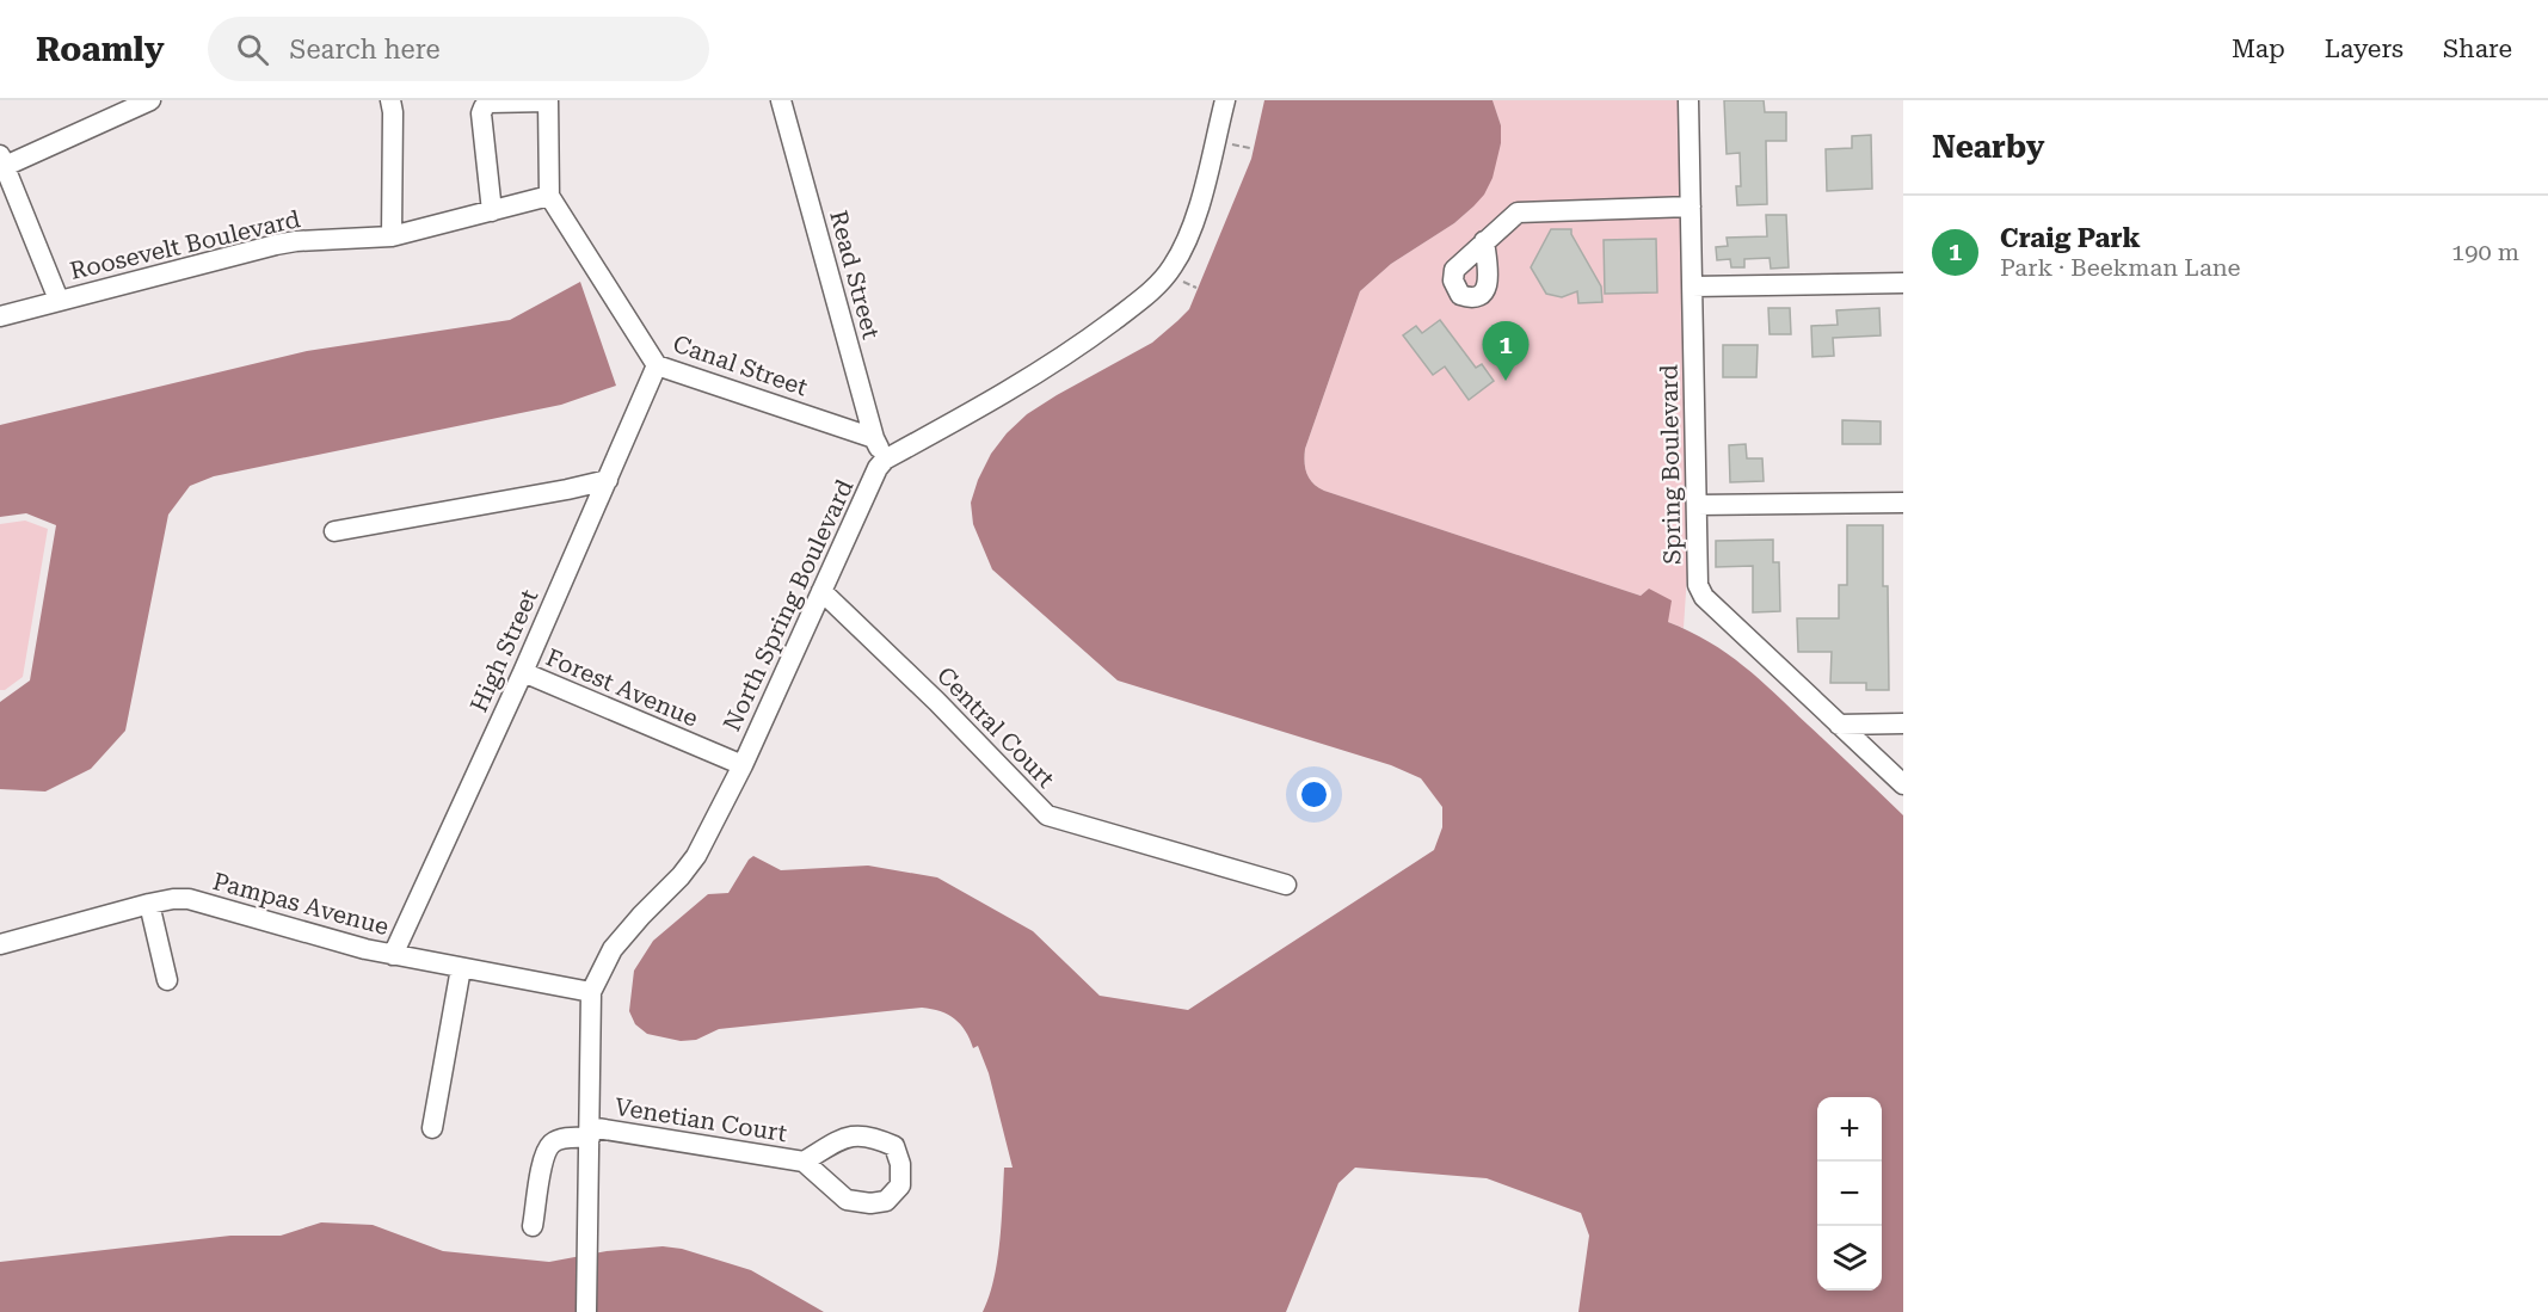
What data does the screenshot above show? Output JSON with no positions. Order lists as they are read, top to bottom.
{
  "streets": {
    "street": [
      "Roosevelt Boulevard",
      "Read Street",
      "Canal Street",
      "Spring Boulevard",
      "North Spring Boulevard",
      "High Street",
      "Forest Avenue",
      "Central Court",
      "Pampas Avenue",
      "Venetian Court"
    ]
  },
  "crossings": [
    ["Roosevelt Boulevard", "Canal Street"],
    ["Read Street", "Canal Street"],
    ["Read Street", "North Spring Boulevard"],
    ["Canal Street", "High Street"],
    ["North Spring Boulevard", "Forest Avenue"],
    ["North Spring Boulevard", "Central Court"],
    ["North Spring Boulevard", "Pampas Avenue"],
    ["North Spring Boulevard", "Venetian Court"],
    ["High Street", "Forest Avenue"],
    ["High Street", "Pampas Avenue"]
  ],
  "page": {
    "header": "Roamly",
    "search": "Search here",
    "nav": ["Map", "Layers", "Share"],
    "heading": "Nearby",
    "list": [
      {
        "mark": "1",
        "name": "Craig Park",
        "note": "Park · Beekman Lane",
        "value": "190 m"
      }
    ],
    "pins": "1",
    "map_buttons": ["+", "−"]
  }
}
